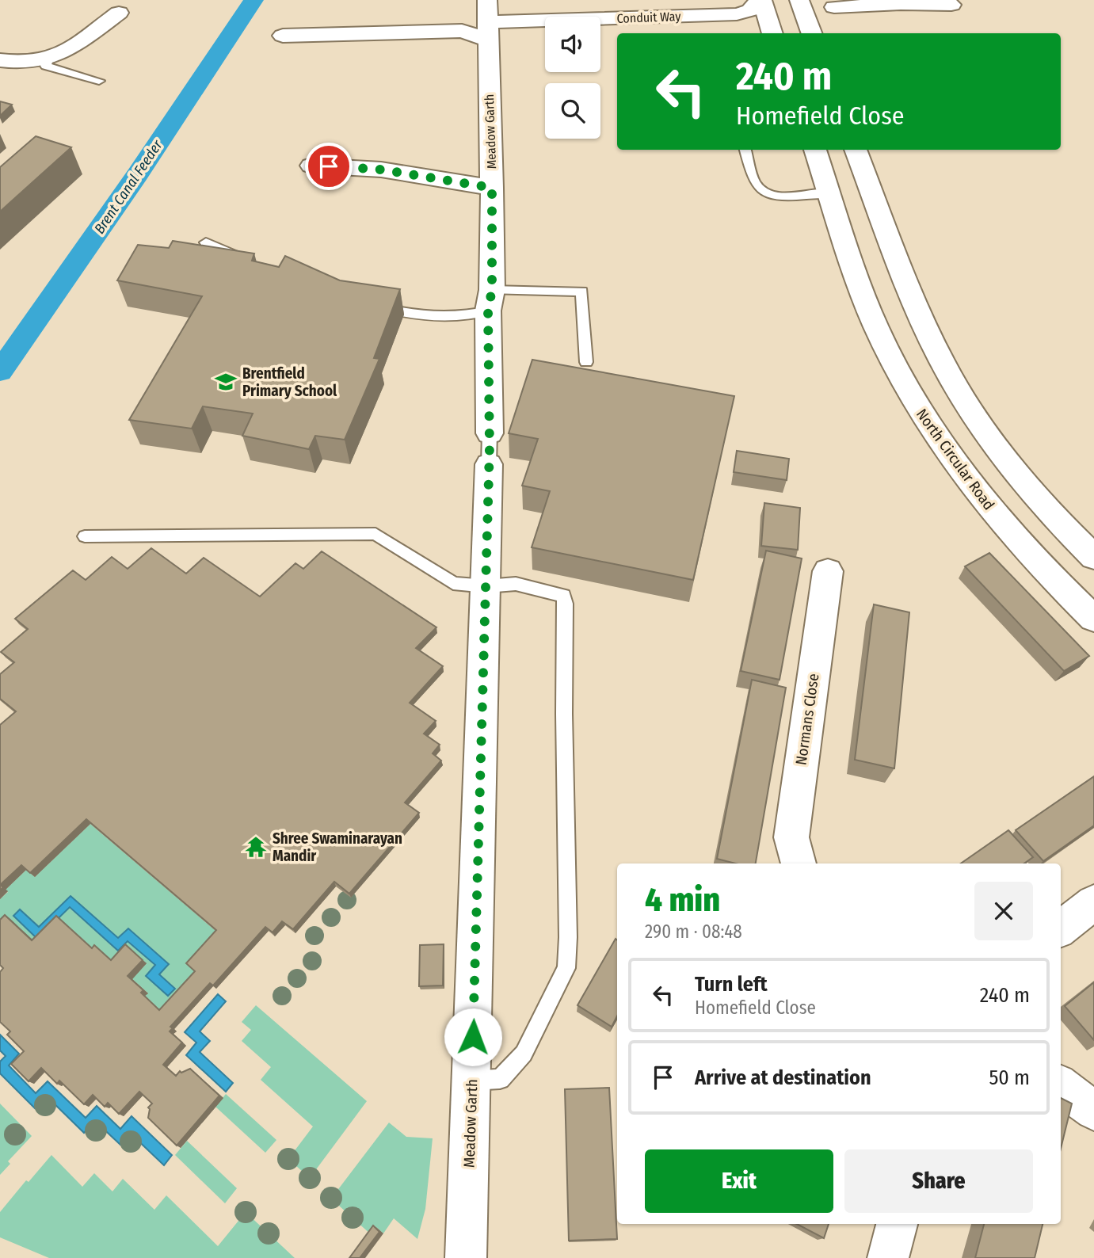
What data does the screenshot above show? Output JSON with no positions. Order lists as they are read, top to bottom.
{
  "streets": {
    "main road": [
      "Conduit Way",
      "Meadow Garth",
      "North Circular Road",
      "Normans Close"
    ]
  },
  "crossings": [
    ["Conduit Way", "Meadow Garth"]
  ],
  "water": ["Brent Canal Feeder"],
  "places": {
    "school or university": ["Brentfield Primary School"],
    "temple": ["Shree Swaminarayan Mandir"]
  },
  "page": {
    "turn": ["240 m", "Homefield Close"],
    "heading": ["4 min", "290 m · 08:48"],
    "list": [
      {
        "name": "Turn left",
        "note": "Homefield Close",
        "value": "240 m"
      },
      {
        "name": "Arrive at destination",
        "value": "50 m"
      }
    ],
    "buttons": ["Exit", "Share"]
  }
}
